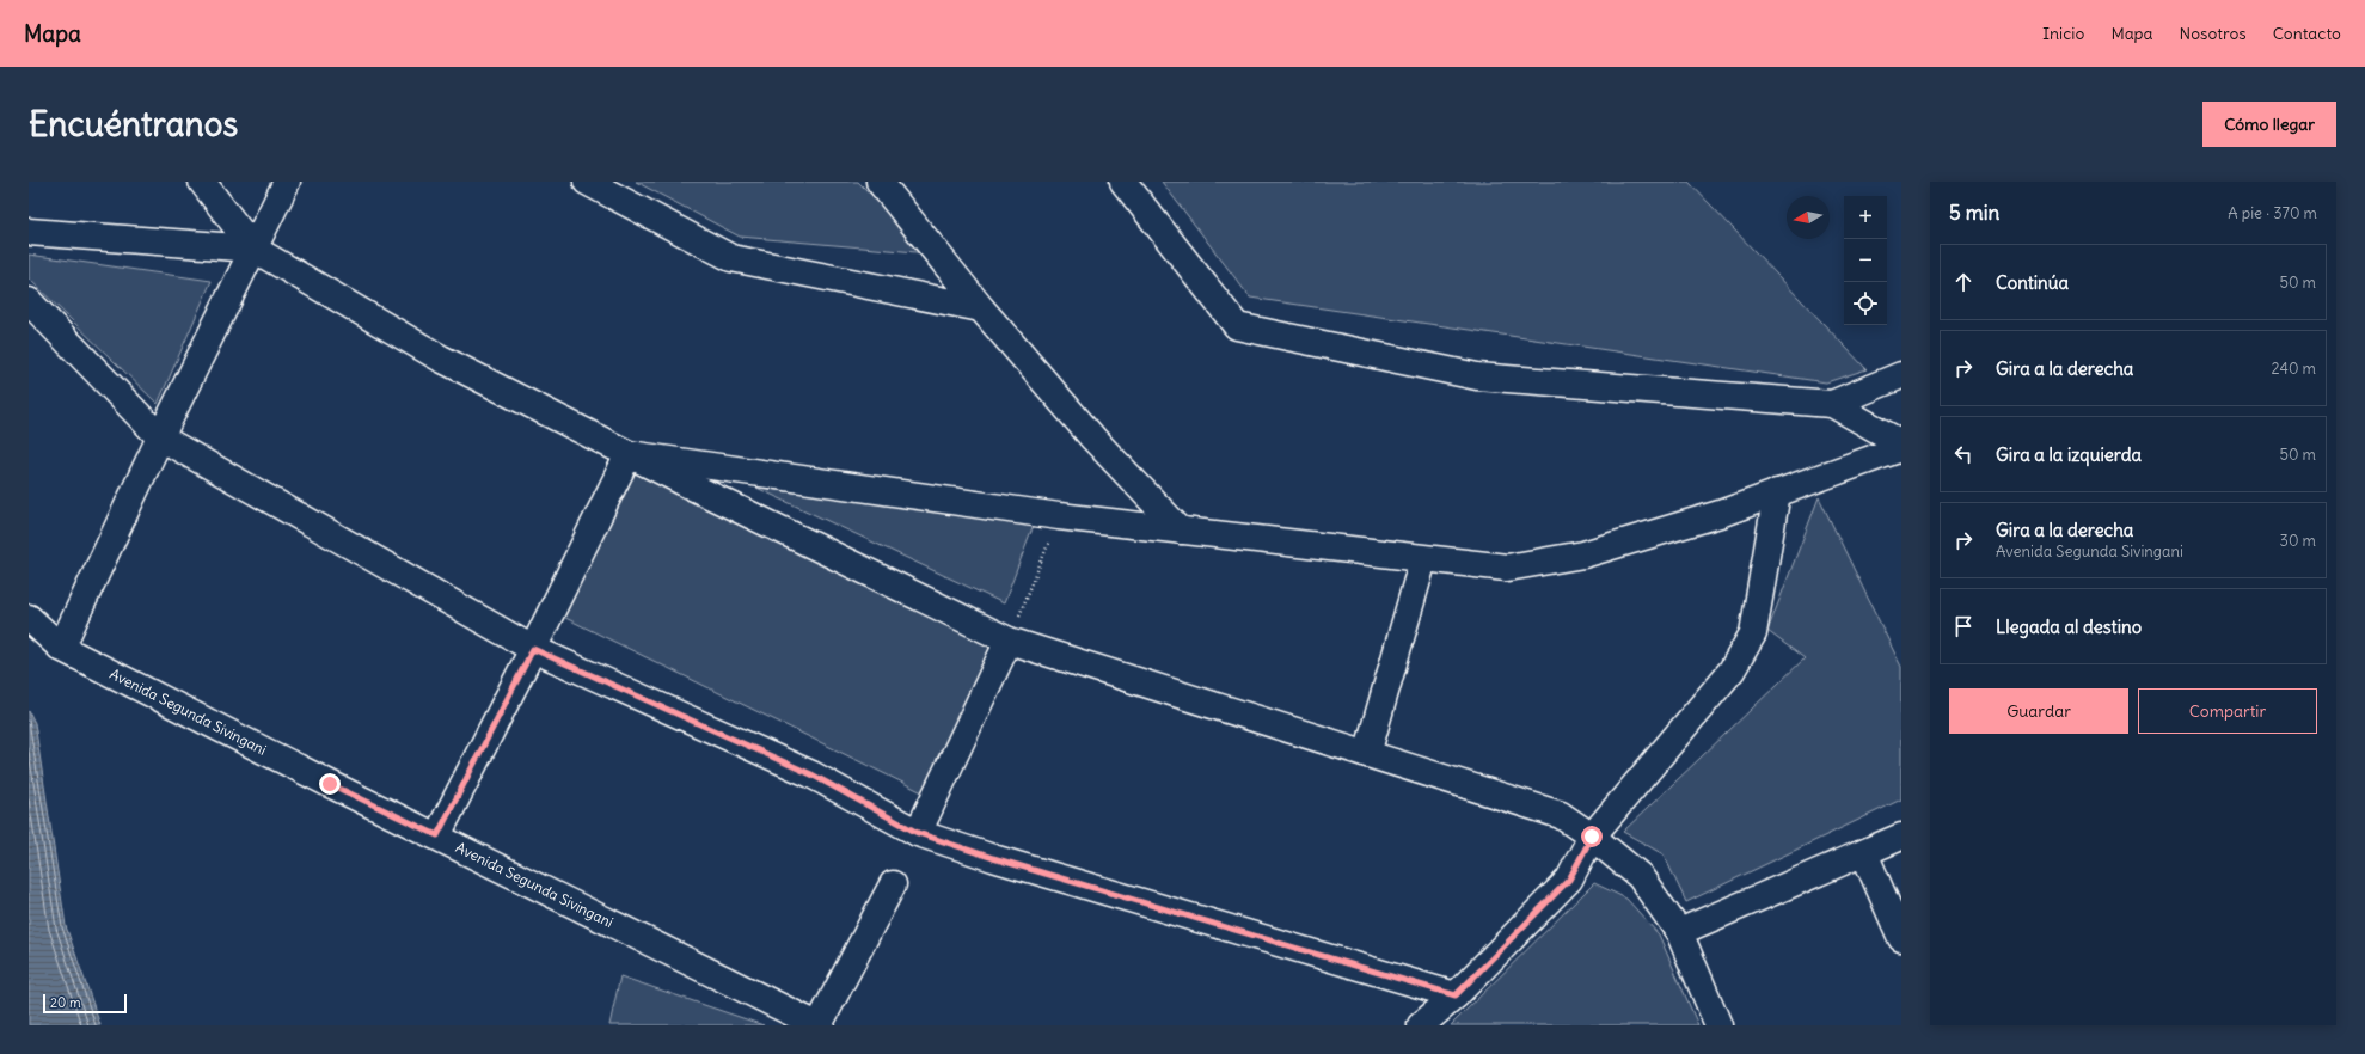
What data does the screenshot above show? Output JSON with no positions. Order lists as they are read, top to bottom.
{
  "streets": {
    "street": ["Avenida Segunda Sivingani"]
  },
  "scale_bar": "20 m",
  "north": "left",
  "page": {
    "header": "Mapa",
    "nav": [
      "Inicio",
      "Mapa",
      "Nosotros",
      "Contacto"
    ],
    "buttons": [
      "Cómo llegar",
      ["Guardar", "Compartir"]
    ],
    "title": "Encuéntranos",
    "heading": ["5 min", "A pie · 370 m"],
    "map_buttons": ["+", "−"],
    "list": [
      ["Continúa", "50 m"],
      ["Gira a la derecha", "240 m"],
      ["Gira a la izquierda", "50 m"],
      ["Gira a la derecha", "Avenida Segunda Sivingani", "30 m"],
      "Llegada al destino"
    ],
    "scale": "20 m"
  }
}
